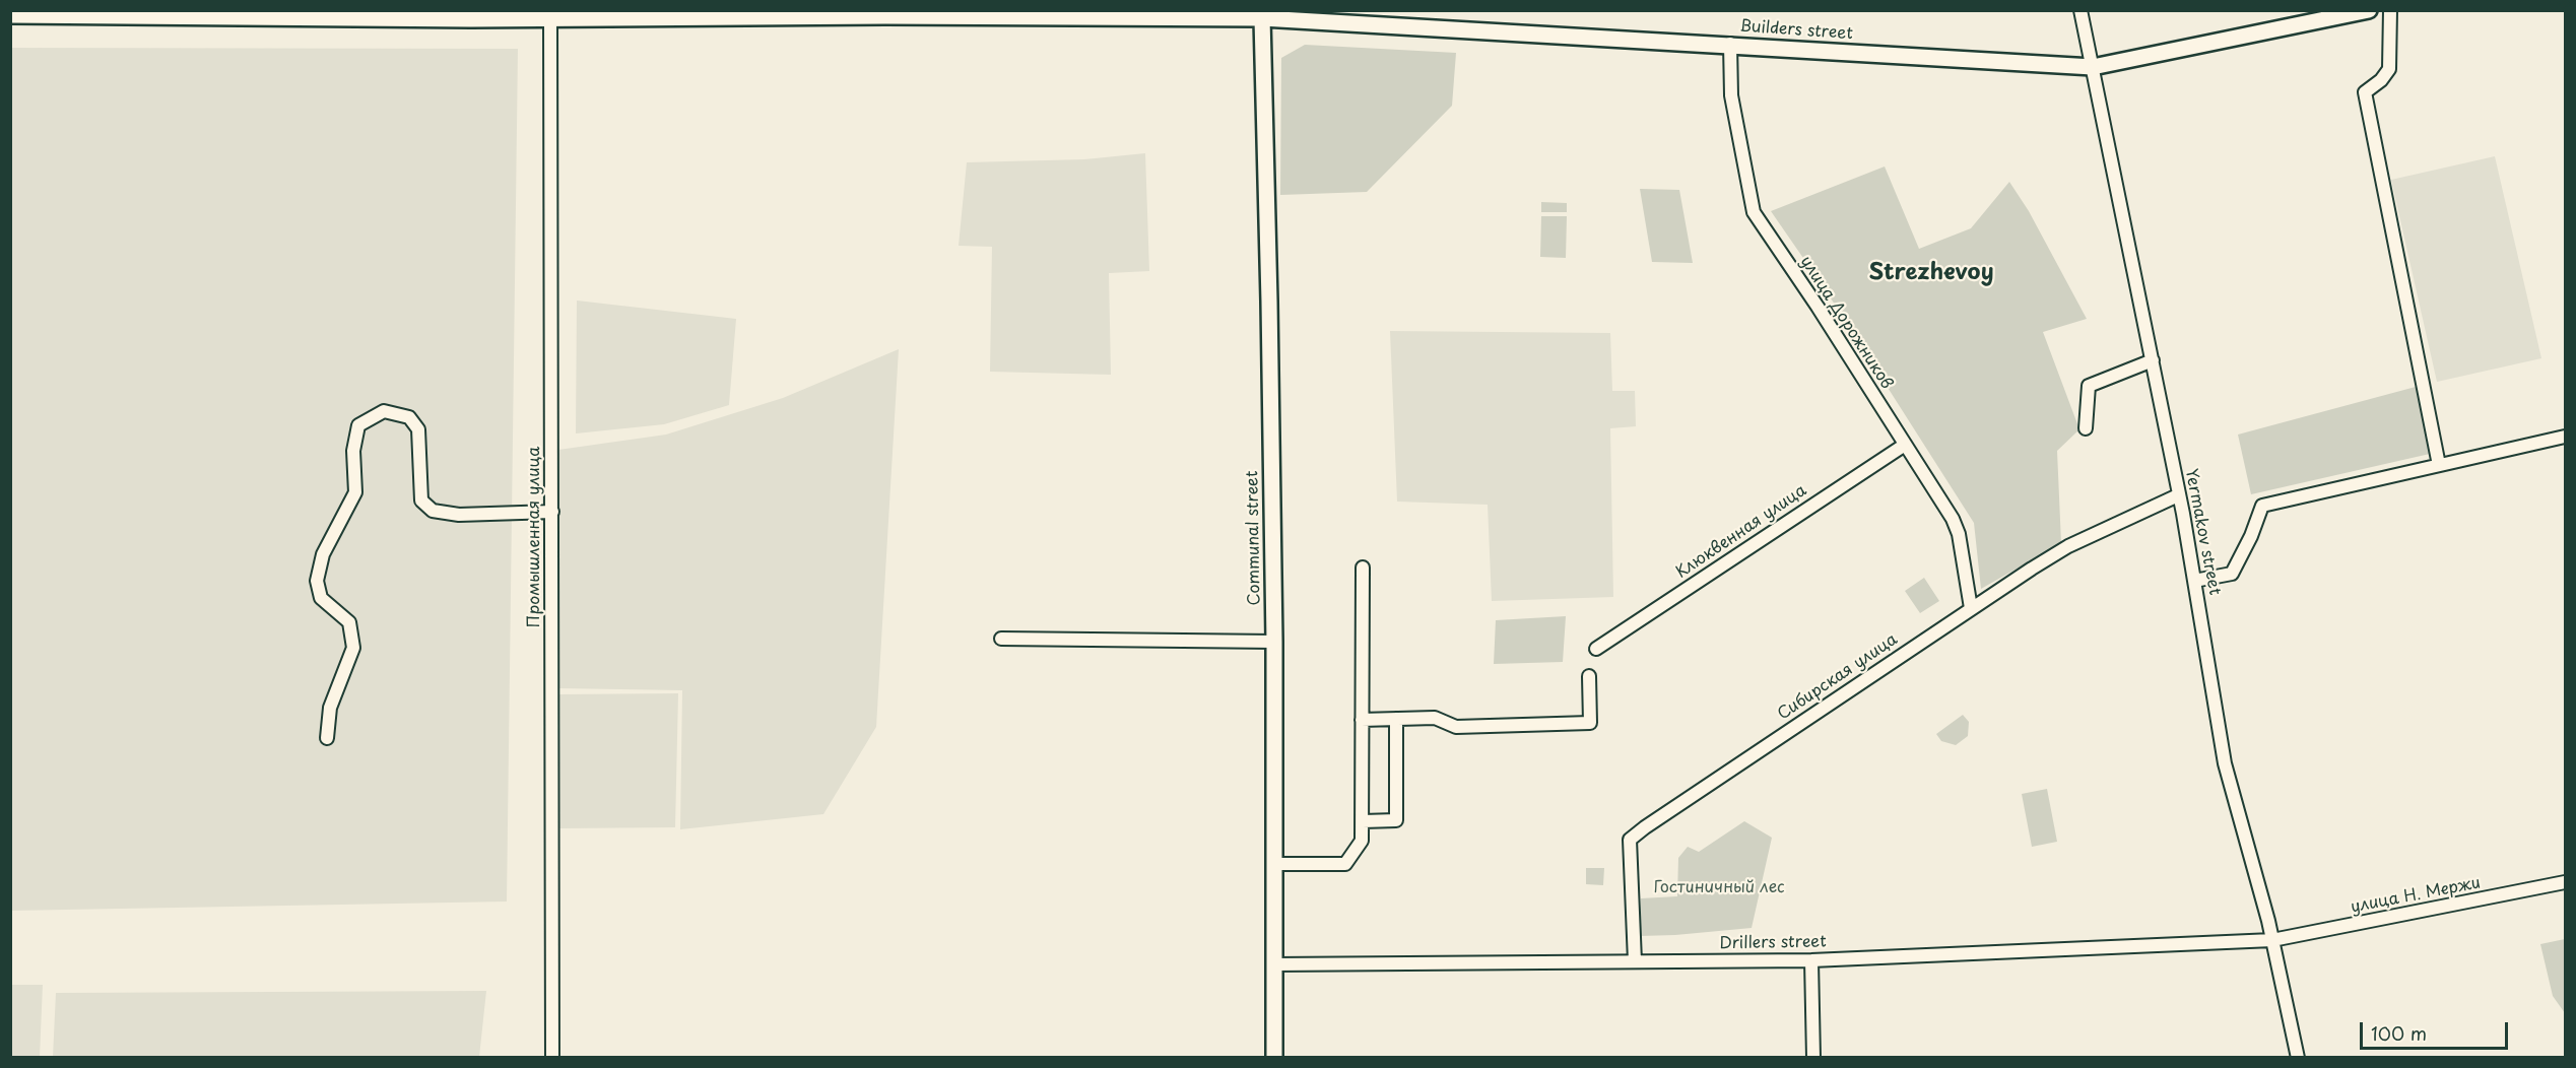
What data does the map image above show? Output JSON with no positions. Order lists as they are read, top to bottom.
{
  "streets": {
    "main road": ["Builders street", "Communal street"],
    "street": [
      "улица Дорожников",
      "Клюквенная улица",
      "Yermakov street",
      "Промышленная улица",
      "Сибирская улица",
      "улица Н. Мержи",
      "Drillers street"
    ]
  },
  "crossings": [
    ["Builders street", "улица Дорожников"],
    ["Builders street", "Yermakov street"],
    ["Builders street", "Промышленная улица"],
    ["Builders street", "Communal street"],
    ["улица Дорожников", "Клюквенная улица"],
    ["улица Дорожников", "Сибирская улица"],
    ["Yermakov street", "Сибирская улица"],
    ["Yermakov street", "улица Н. Мержи"],
    ["Yermakov street", "Drillers street"],
    ["Communal street", "Drillers street"],
    ["Сибирская улица", "Drillers street"],
    ["улица Н. Мержи", "Drillers street"]
  ],
  "districts": ["Strezhevoy"],
  "parks": ["Гостиничный лес"],
  "scale_bar": "100 m"
}
